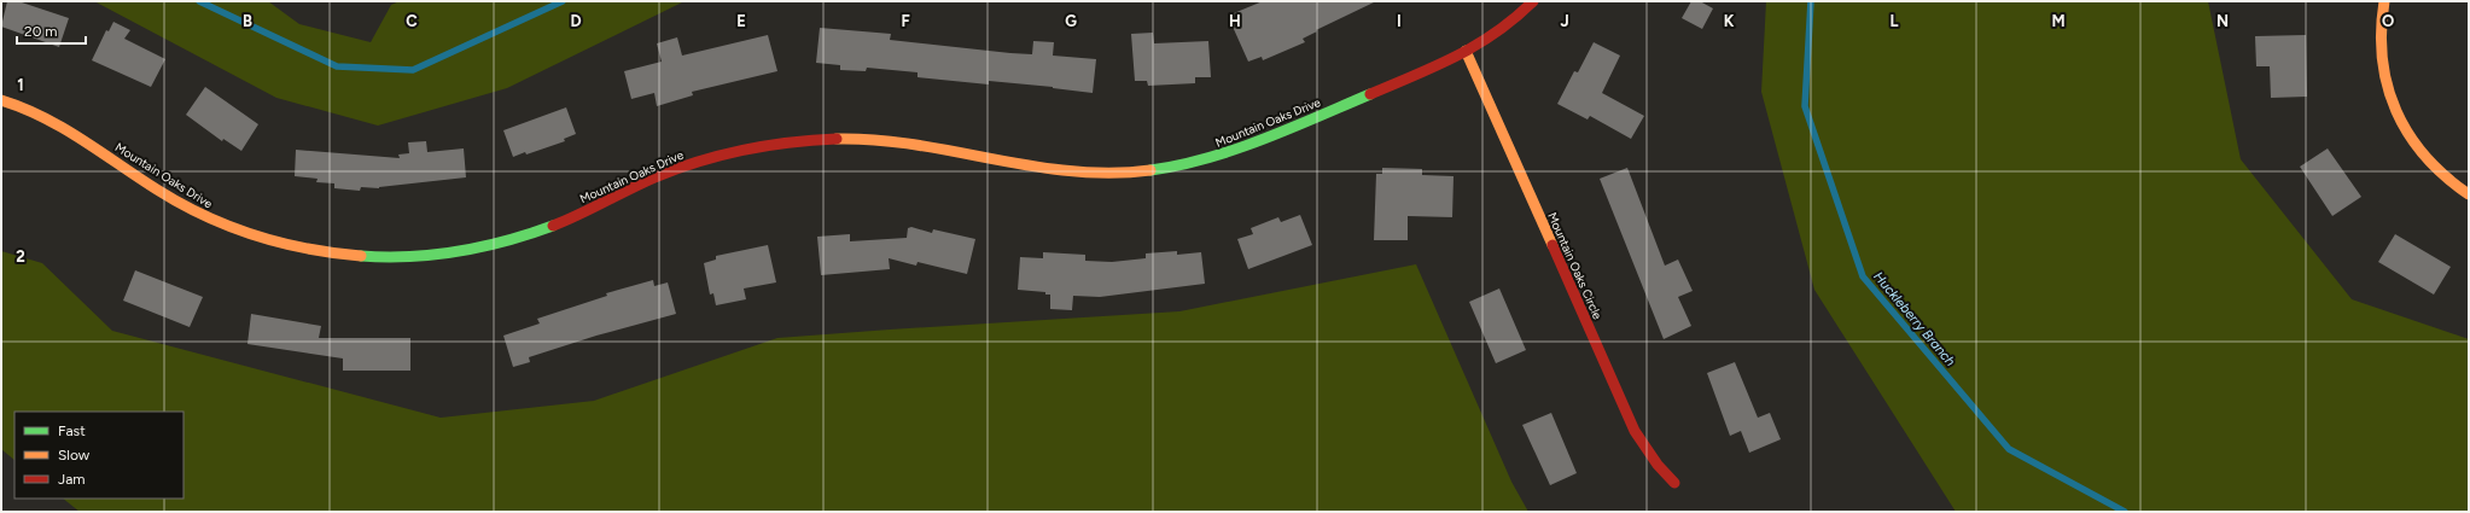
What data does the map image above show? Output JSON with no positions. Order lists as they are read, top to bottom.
{
  "streets": {
    "street": ["Mountain Oaks Drive", "Mountain Oaks Circle"]
  },
  "crossings": [
    ["Mountain Oaks Drive", "Mountain Oaks Circle"]
  ],
  "water": ["Huckleberry Branch"],
  "legend": ["Fast", "Slow", "Jam"],
  "scale_bar": "20 m",
  "grid": {
    "columns": [
      "B",
      "C",
      "D",
      "E",
      "F",
      "G",
      "H",
      "I",
      "J",
      "K",
      "L",
      "M",
      "N",
      "O"
    ],
    "rows": ["1", "2"]
  }
}
